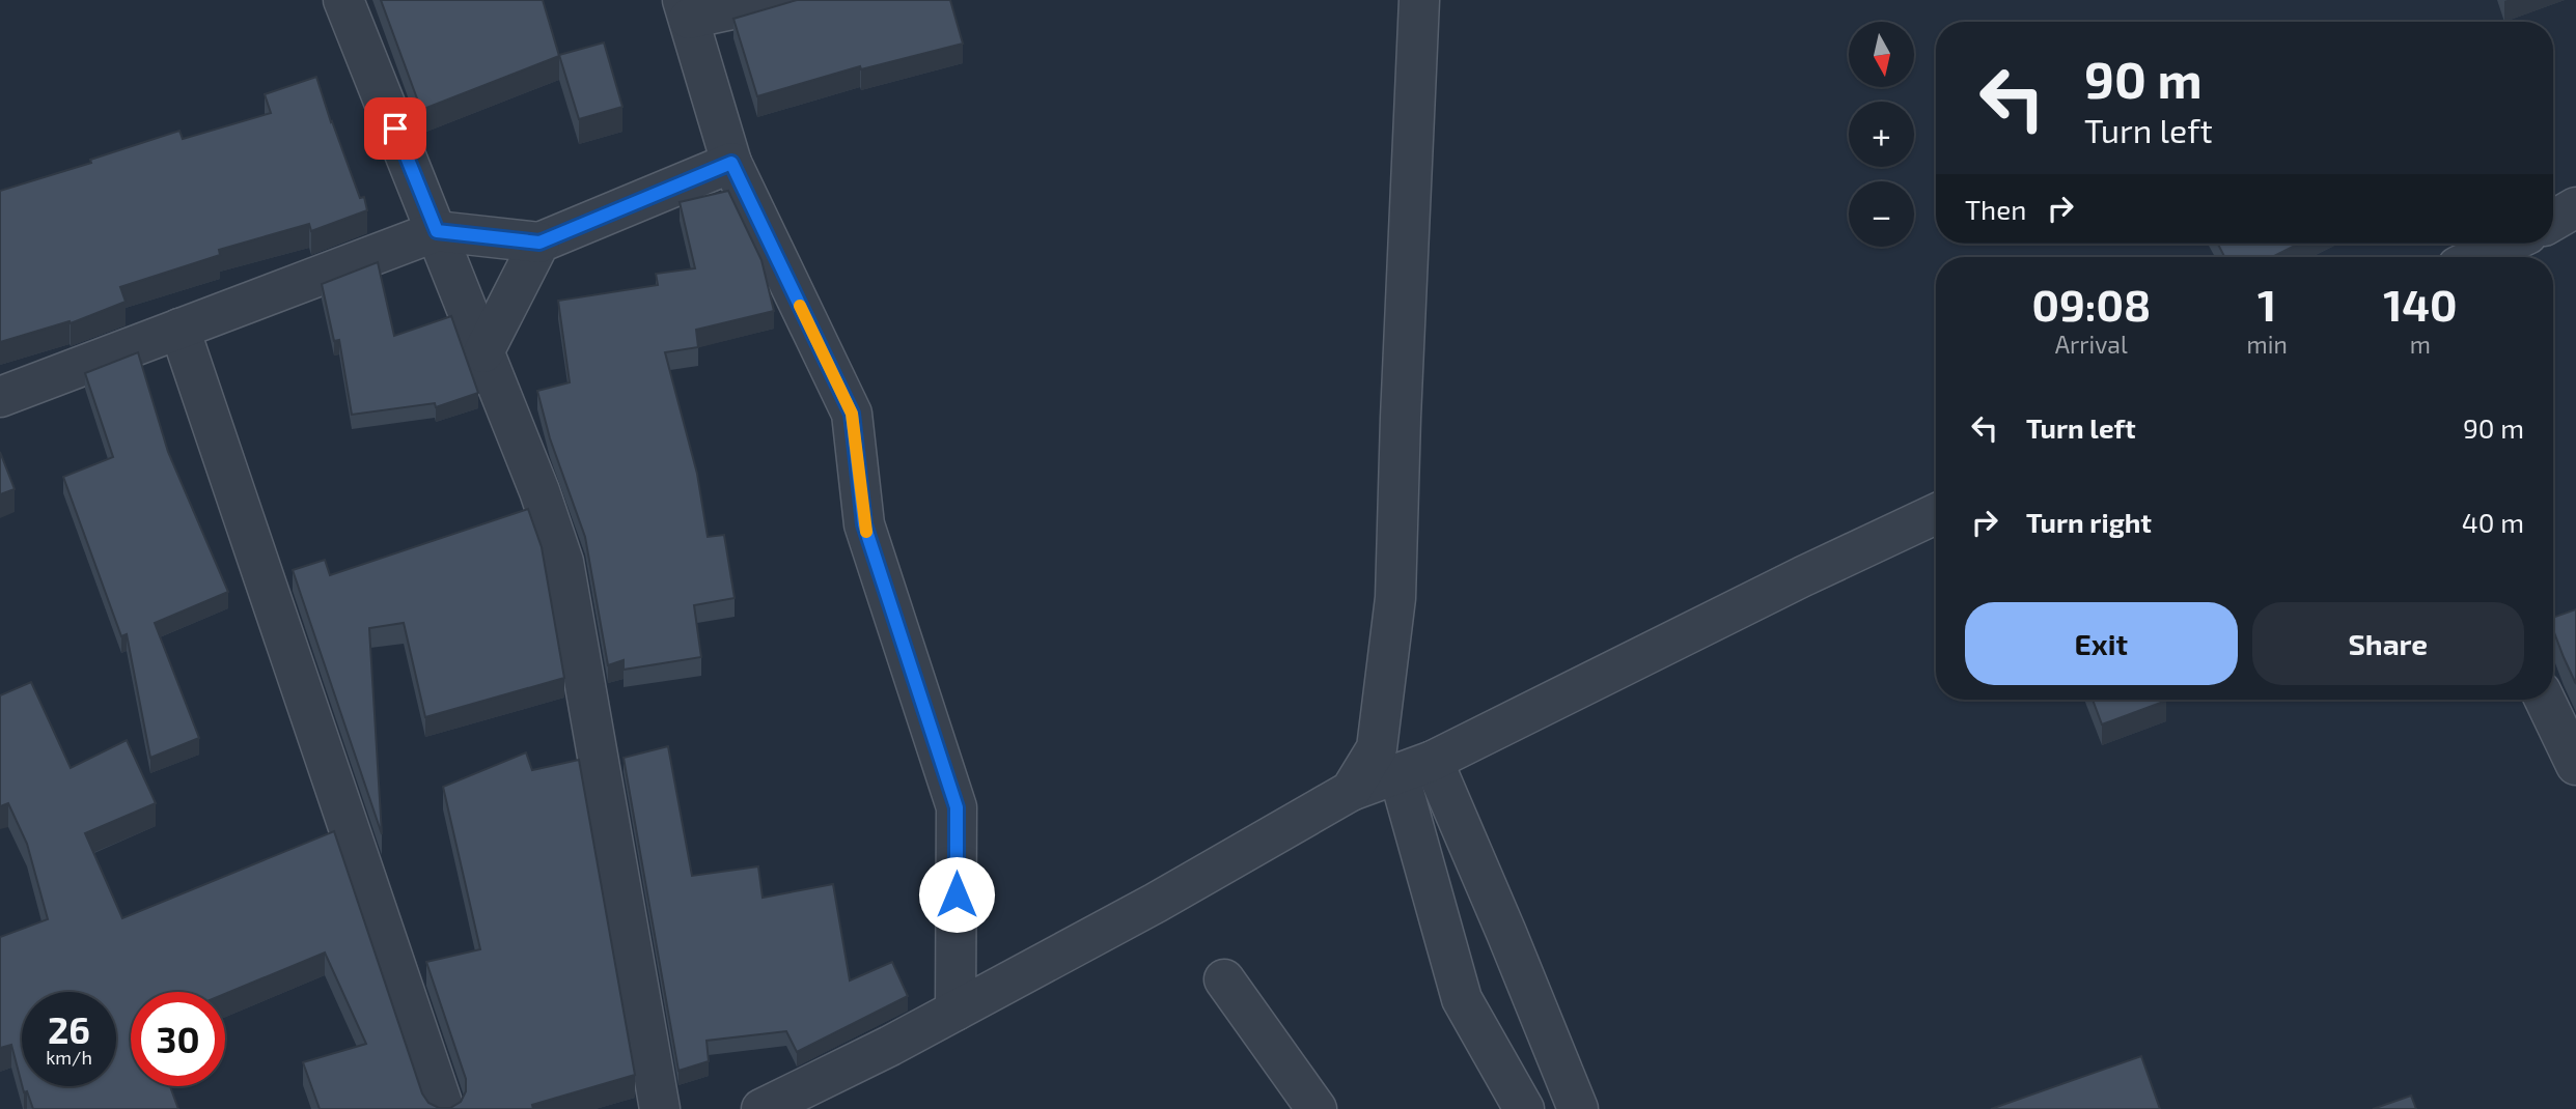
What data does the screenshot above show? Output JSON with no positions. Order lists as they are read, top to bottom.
{
  "north": "bottom",
  "page": {
    "map_buttons": ["+", "−"],
    "turn": ["90 m", "Turn left"],
    "then": "Then",
    "eta": [
      "09:08",
      "Arrival",
      "1",
      "min",
      "140",
      "m"
    ],
    "list": [
      {
        "name": "Turn left",
        "value": "90 m"
      },
      {
        "name": "Turn right",
        "value": "40 m"
      }
    ],
    "buttons": ["Exit", "Share"],
    "speed": "26 km/h",
    "limit": "30"
  }
}
